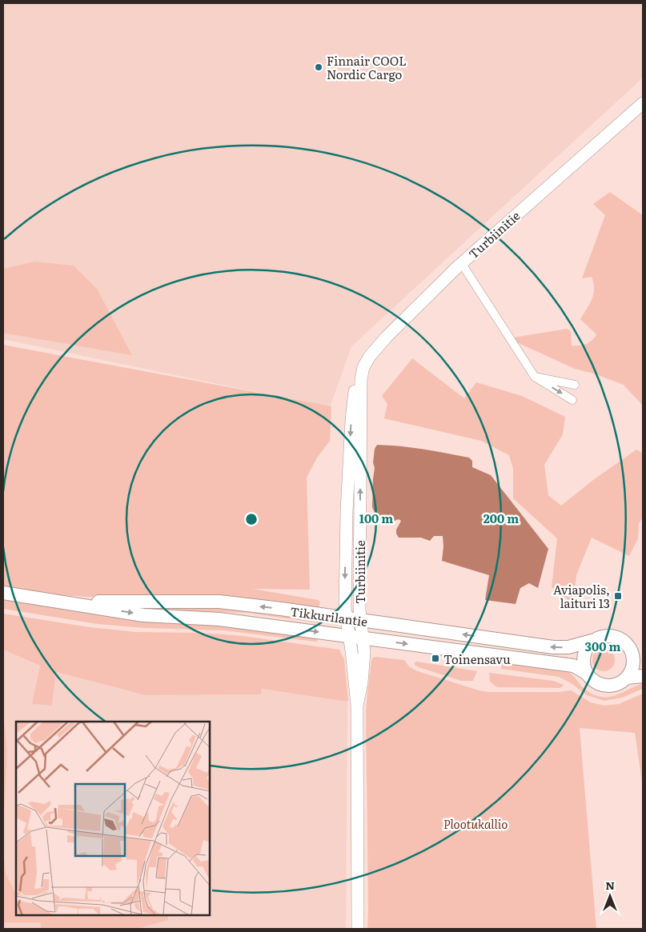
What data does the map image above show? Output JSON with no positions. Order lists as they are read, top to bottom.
{
  "streets": {
    "main road": ["Tikkurilantie"],
    "street": ["Turbiinitie"]
  },
  "crossings": [
    ["Turbiinitie", "Tikkurilantie"]
  ],
  "parks": ["Plootukallio"],
  "places": {
    "other": ["Finnair COOL Nordic Cargo"],
    "transit": ["Aviapolis, laituri 13", "Toinensavu"]
  },
  "north": "top",
  "rings": ["100 m", "200 m", "300 m"]
}
